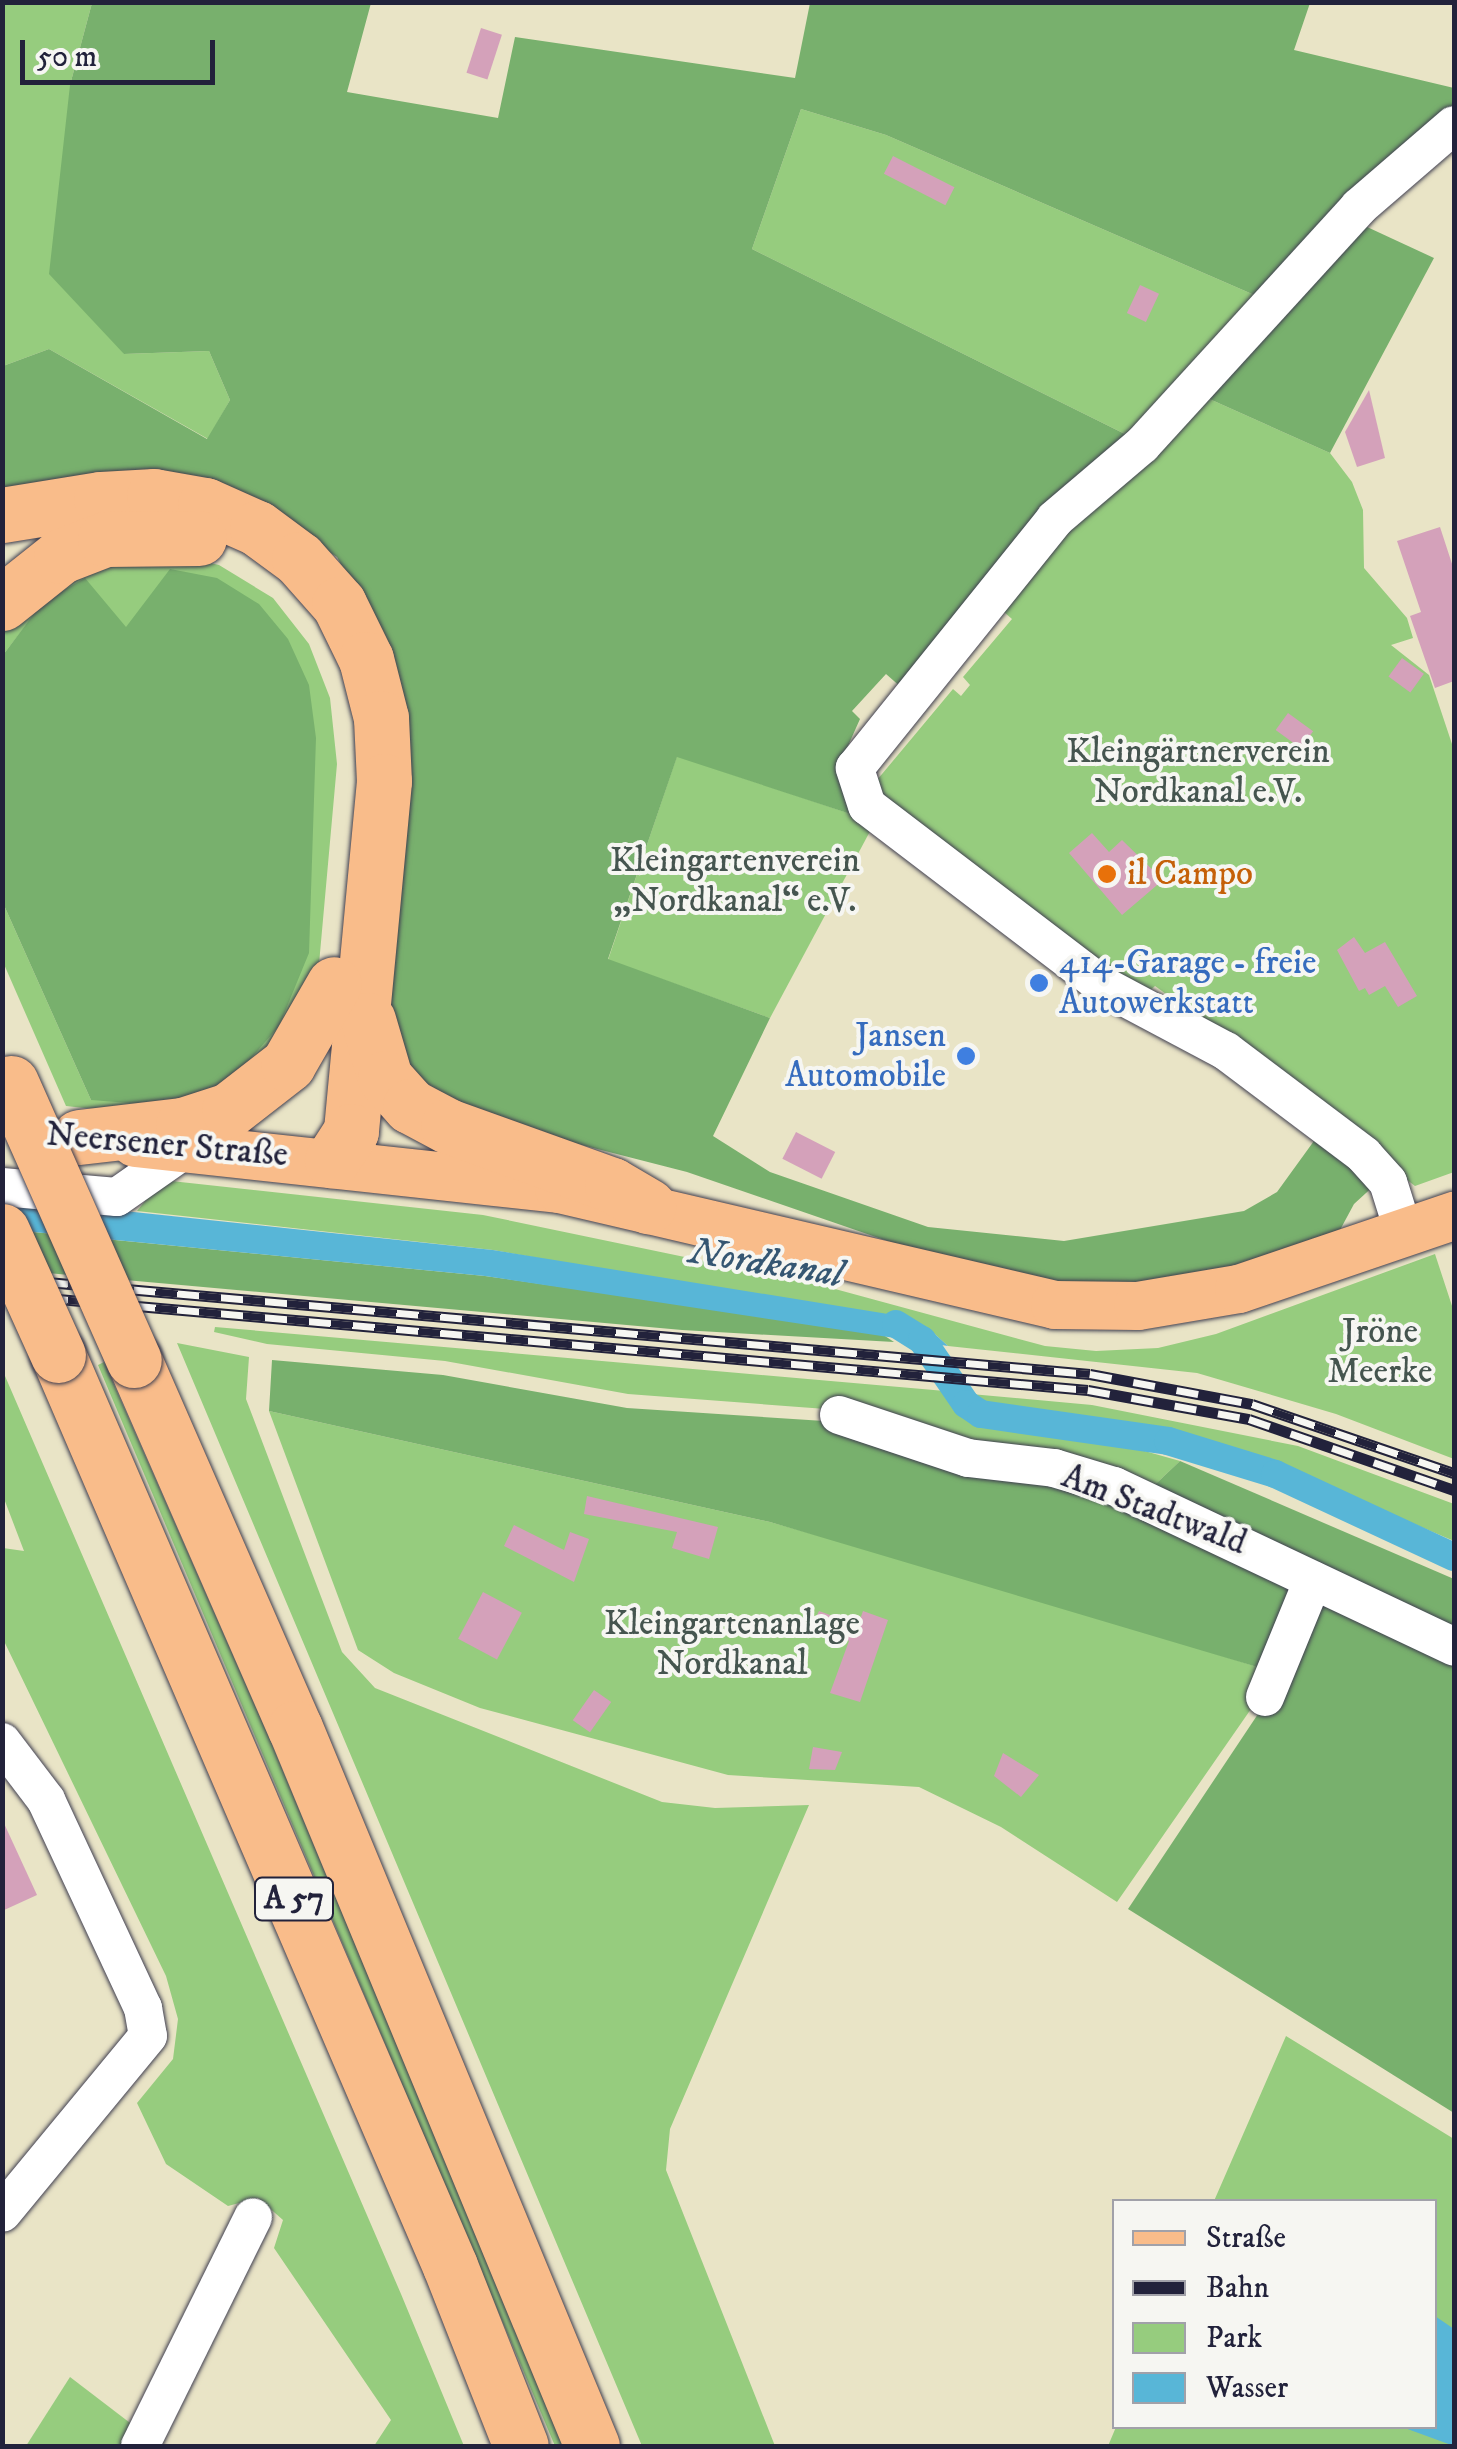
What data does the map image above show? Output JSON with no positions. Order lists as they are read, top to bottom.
{
  "streets": {
    "highway": ["A 57"],
    "main road": ["Neersener Straße"],
    "street": ["Am Stadtwald"]
  },
  "crossings": [
    ["Neersener Straße", "A 57"]
  ],
  "water": ["Nordkanal"],
  "parks": [
    "Kleingärtnerverein Nordkanal e.V.",
    "Kleingartenverein „Nordkanal“ e.V.",
    "Jröne Meerke",
    "Kleingartenanlage Nordkanal"
  ],
  "places": ["il Campo", "414-Garage - freie Autowerkstatt", "Jansen Automobile"],
  "legend": [
    "Straße",
    "Bahn",
    "Park",
    "Wasser"
  ],
  "scale_bar": "50 m"
}
